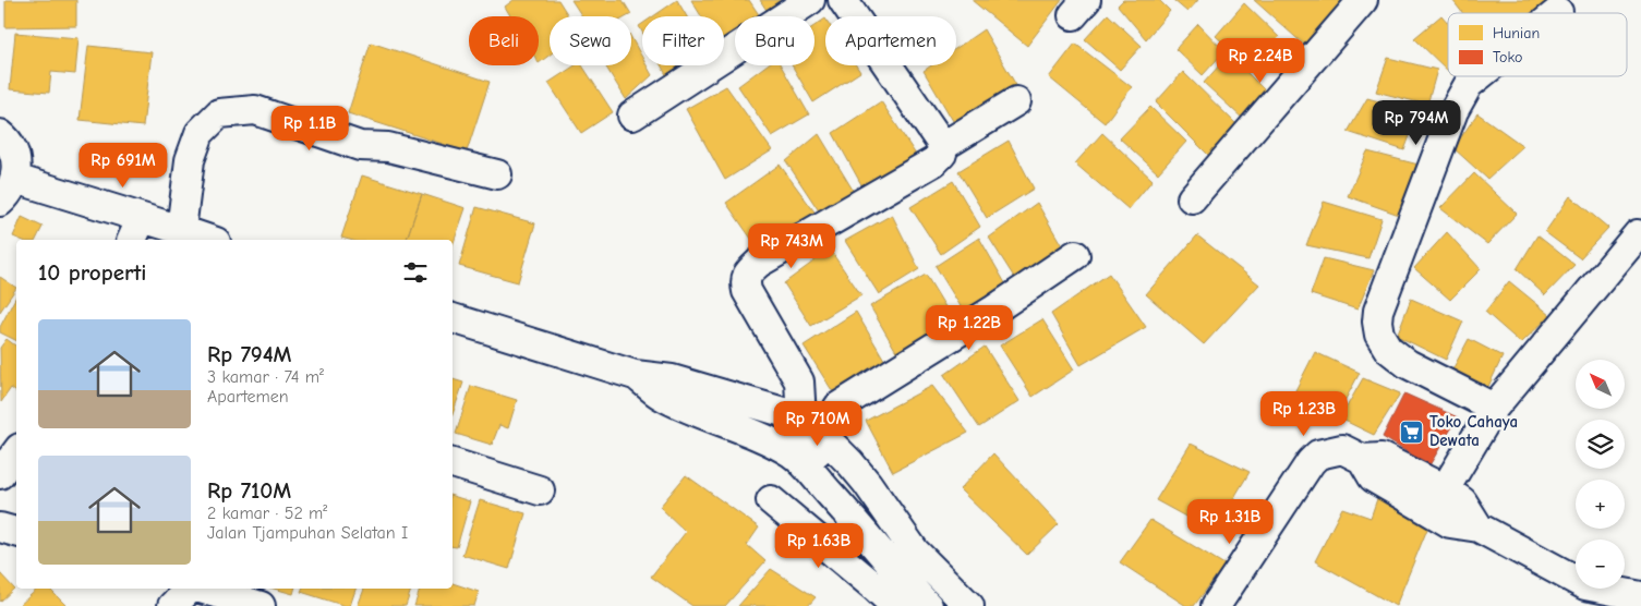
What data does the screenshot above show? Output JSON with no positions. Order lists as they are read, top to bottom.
{
  "places": {
    "supermarket": ["Toko Cahaya Dewata"]
  },
  "legend": ["Hunian", "Toko"],
  "north": "top left",
  "page": {
    "chip": [
      "Beli",
      "Sewa",
      "Filter",
      "Baru",
      "Apartemen"
    ],
    "price": [
      "Rp 2.24B",
      "Rp 794M",
      "Rp 1.1B",
      "Rp 691M",
      "Rp 743M",
      "Rp 1.22B",
      "Rp 1.23B",
      "Rp 710M",
      "Rp 1.31B",
      "Rp 1.63B"
    ],
    "heading": "10 properti",
    "list": [
      {
        "name": "Rp 794M",
        "note": "3 kamar · 74 m² · Apartemen"
      },
      {
        "name": "Rp 710M",
        "note": "2 kamar · 52 m² · Jalan Tjampuhan Selatan I"
      }
    ],
    "map_buttons": ["+", "−"]
  }
}
